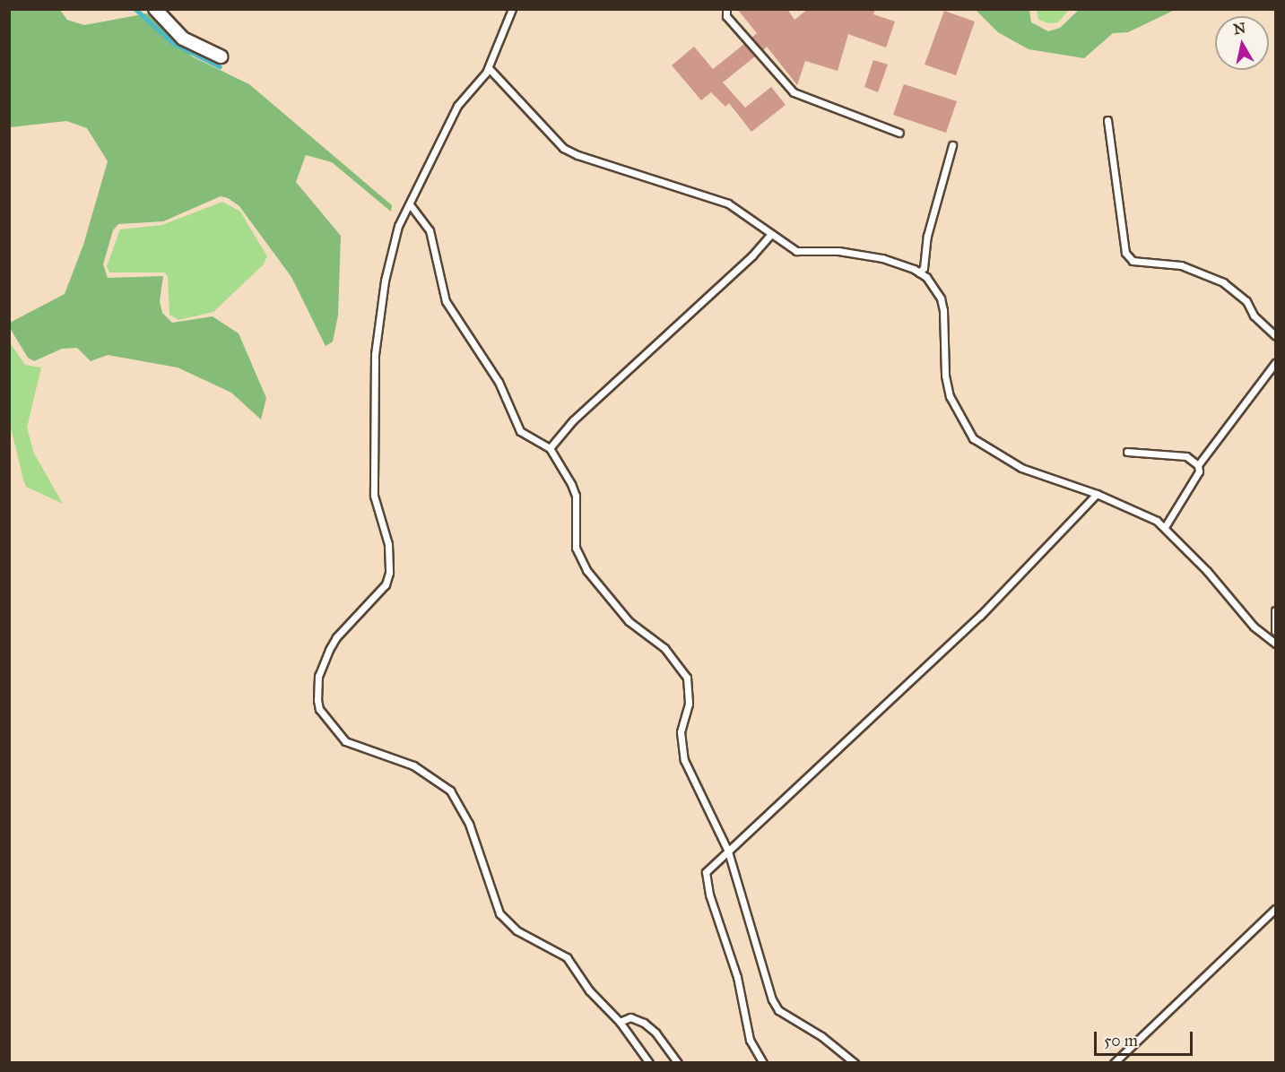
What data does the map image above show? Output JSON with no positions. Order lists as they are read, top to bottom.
{
  "scale_bar": "50 m",
  "north": "top"
}
